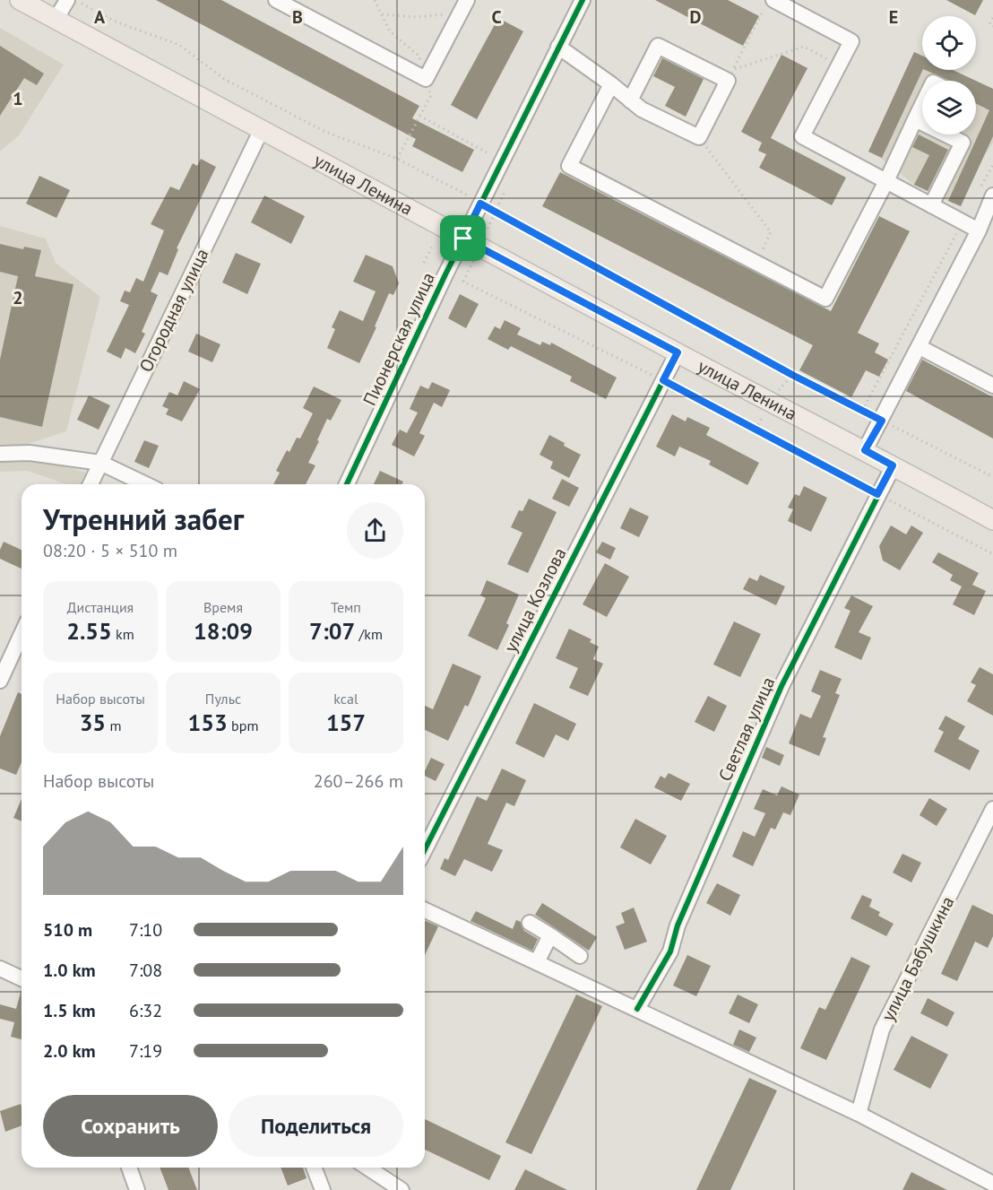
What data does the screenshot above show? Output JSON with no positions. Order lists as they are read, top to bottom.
{
  "streets": {
    "main road": ["улица Ленина"],
    "street": [
      "Огородная улица",
      "Пионерская улица",
      "улица Козлова",
      "Светлая улица",
      "улица Бабушкина"
    ]
  },
  "crossings": [
    ["улица Ленина", "Огородная улица"],
    ["улица Ленина", "Пионерская улица"],
    ["улица Ленина", "улица Козлова"],
    ["улица Ленина", "Светлая улица"]
  ],
  "page": {
    "heading": ["Утренний забег", "08:20 · 5 × 510 m"],
    "stats": [
      ["Дистанция", "2.55 km"],
      ["Время", "18:09"],
      ["Темп", "7:07 /km"],
      ["Набор высоты", "35 m"],
      ["Пульс", "153 bpm"],
      ["kcal", "157"]
    ],
    "chart": ["Набор высоты", "260–266 m"],
    "list": [
      {
        "name": "510 m",
        "note": "7:10"
      },
      {
        "name": "1.0 km",
        "note": "7:08"
      },
      {
        "name": "1.5 km",
        "note": "6:32"
      },
      {
        "name": "2.0 km",
        "note": "7:19"
      }
    ],
    "buttons": ["Сохранить", "Поделиться"]
  },
  "grid": {
    "columns": [
      "A",
      "B",
      "C",
      "D",
      "E"
    ],
    "rows": ["1", "2"]
  }
}
